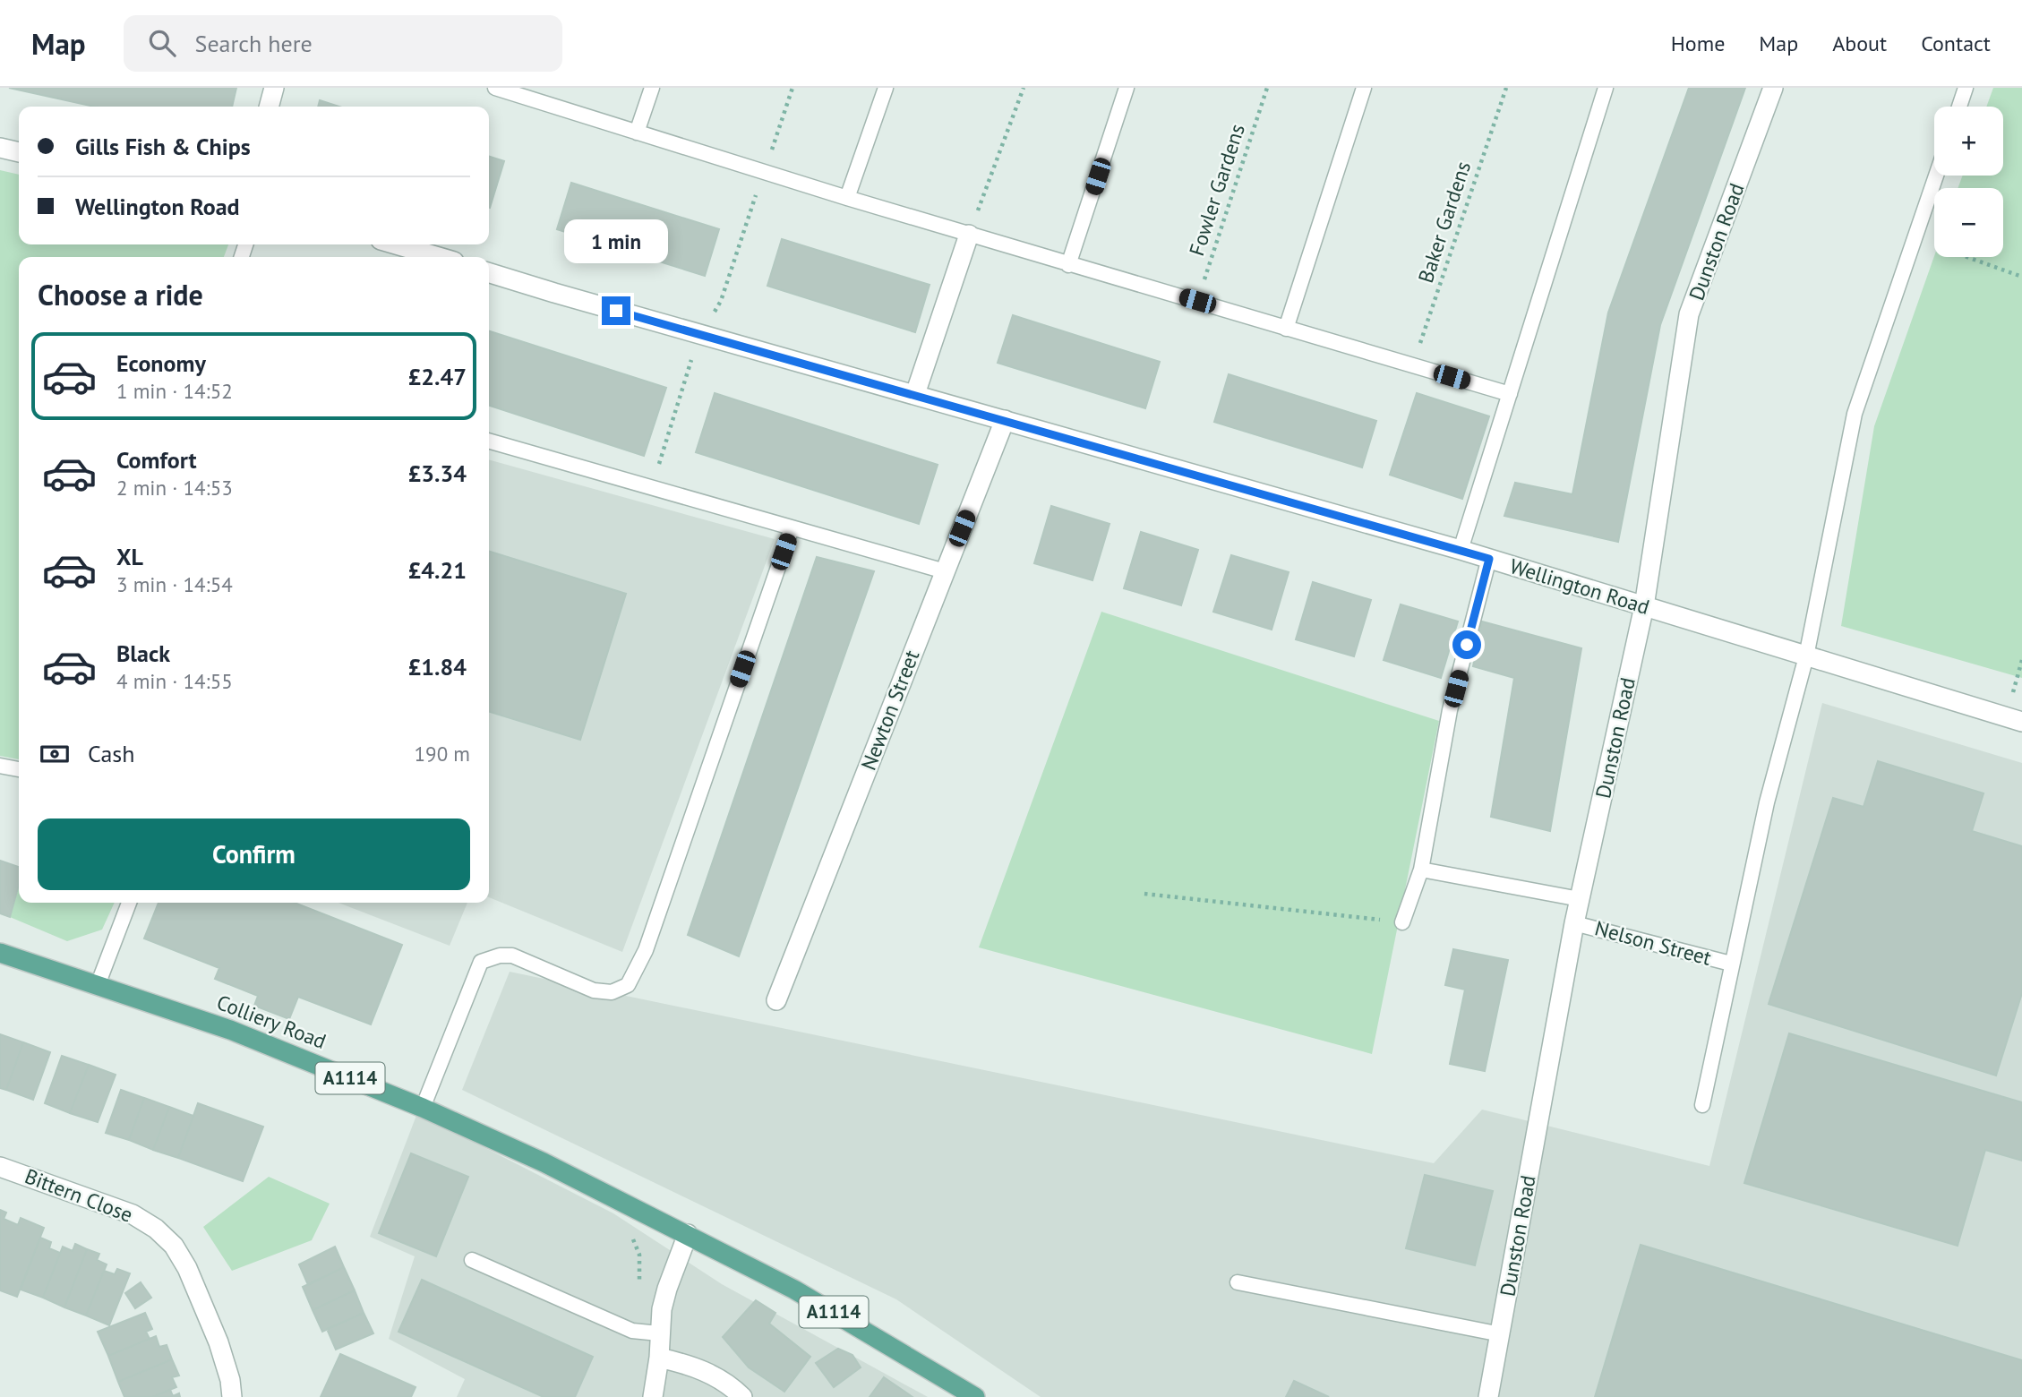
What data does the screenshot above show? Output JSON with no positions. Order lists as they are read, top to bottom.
{
  "streets": {
    "main road": ["Colliery Road", "A1114"],
    "street": [
      "Dunston Road",
      "Wellington Road",
      "Newton Street",
      "Bittern Close"
    ],
    "lane": ["Nelson Street"],
    "path": ["Fowler Gardens", "Baker Gardens"]
  },
  "crossings": [
    ["Dunston Road", "Wellington Road"],
    ["Dunston Road", "Nelson Street"],
    ["Wellington Road", "Newton Street"],
    ["Colliery Road", "A1114"]
  ],
  "page": {
    "header": "Map",
    "search": "Search here",
    "nav": [
      "Home",
      "Map",
      "About",
      "Contact"
    ],
    "map_buttons": ["+", "−"],
    "banner": ["Gills Fish & Chips", "Wellington Road"],
    "bubble": "1 min",
    "heading": "Choose a ride",
    "list": [
      {
        "name": "Economy",
        "note": "1 min · 14:52",
        "value": "£2.47"
      },
      {
        "name": "Comfort",
        "note": "2 min · 14:53",
        "value": "£3.34"
      },
      {
        "name": "XL",
        "note": "3 min · 14:54",
        "value": "£4.21"
      },
      {
        "name": "Black",
        "note": "4 min · 14:55",
        "value": "£1.84"
      }
    ],
    "pay": ["Cash", "190 m"],
    "buttons": "Confirm"
  }
}
